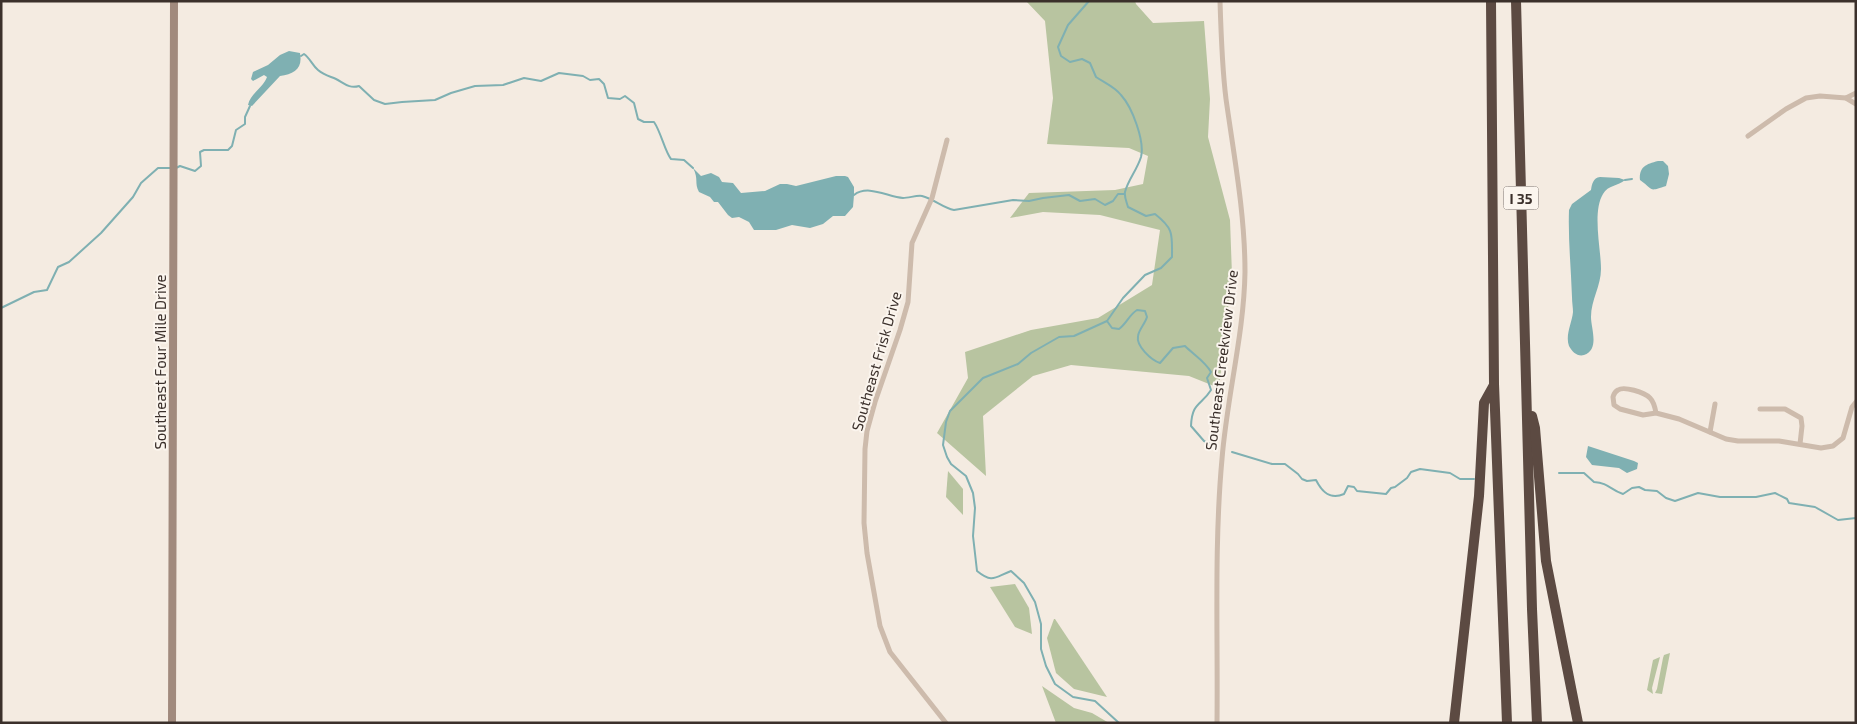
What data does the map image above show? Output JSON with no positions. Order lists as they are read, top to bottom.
{
  "streets": {
    "highway": ["I 35"],
    "main road": ["Southeast Four Mile Drive"],
    "street": ["Southeast Creekview Drive", "Southeast Frisk Drive"]
  }
}
